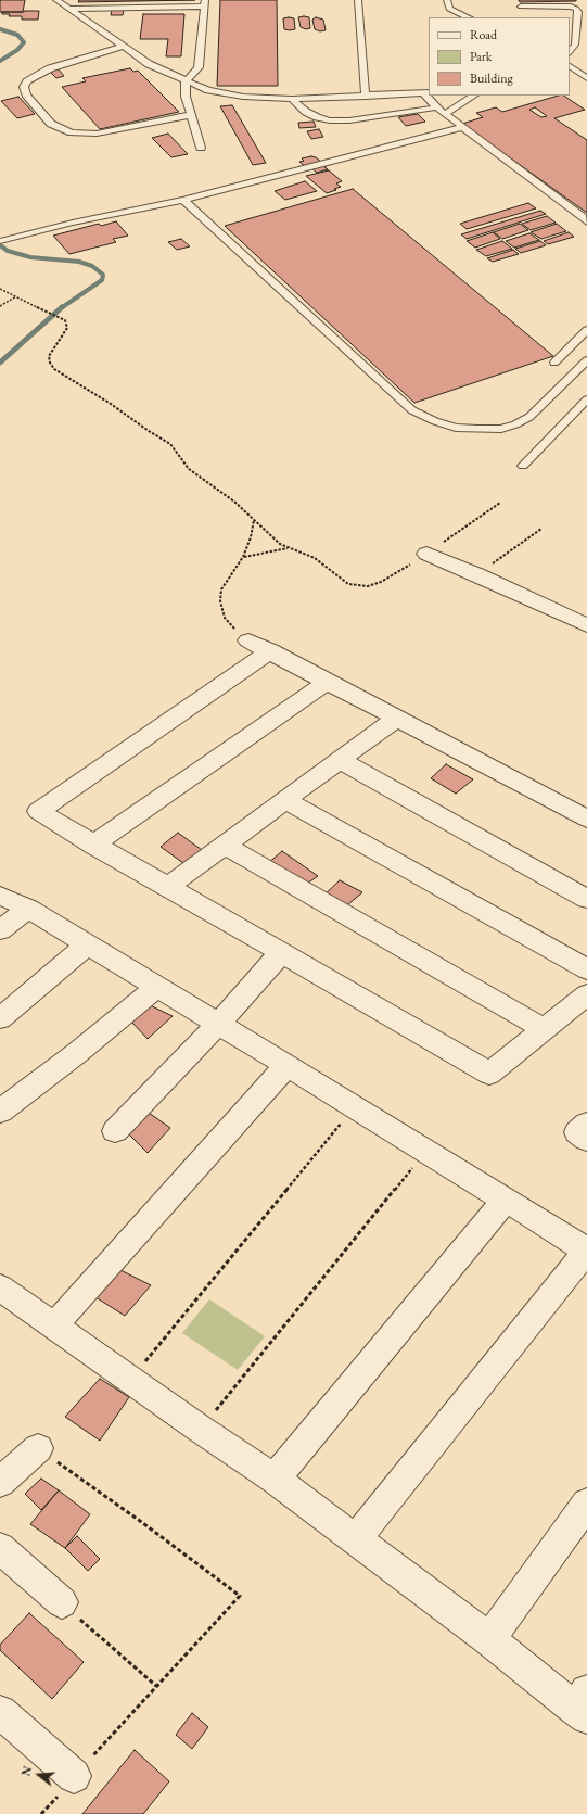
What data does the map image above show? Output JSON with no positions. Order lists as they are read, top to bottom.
{
  "legend": ["Road", "Park", "Building"],
  "north": "left"
}
